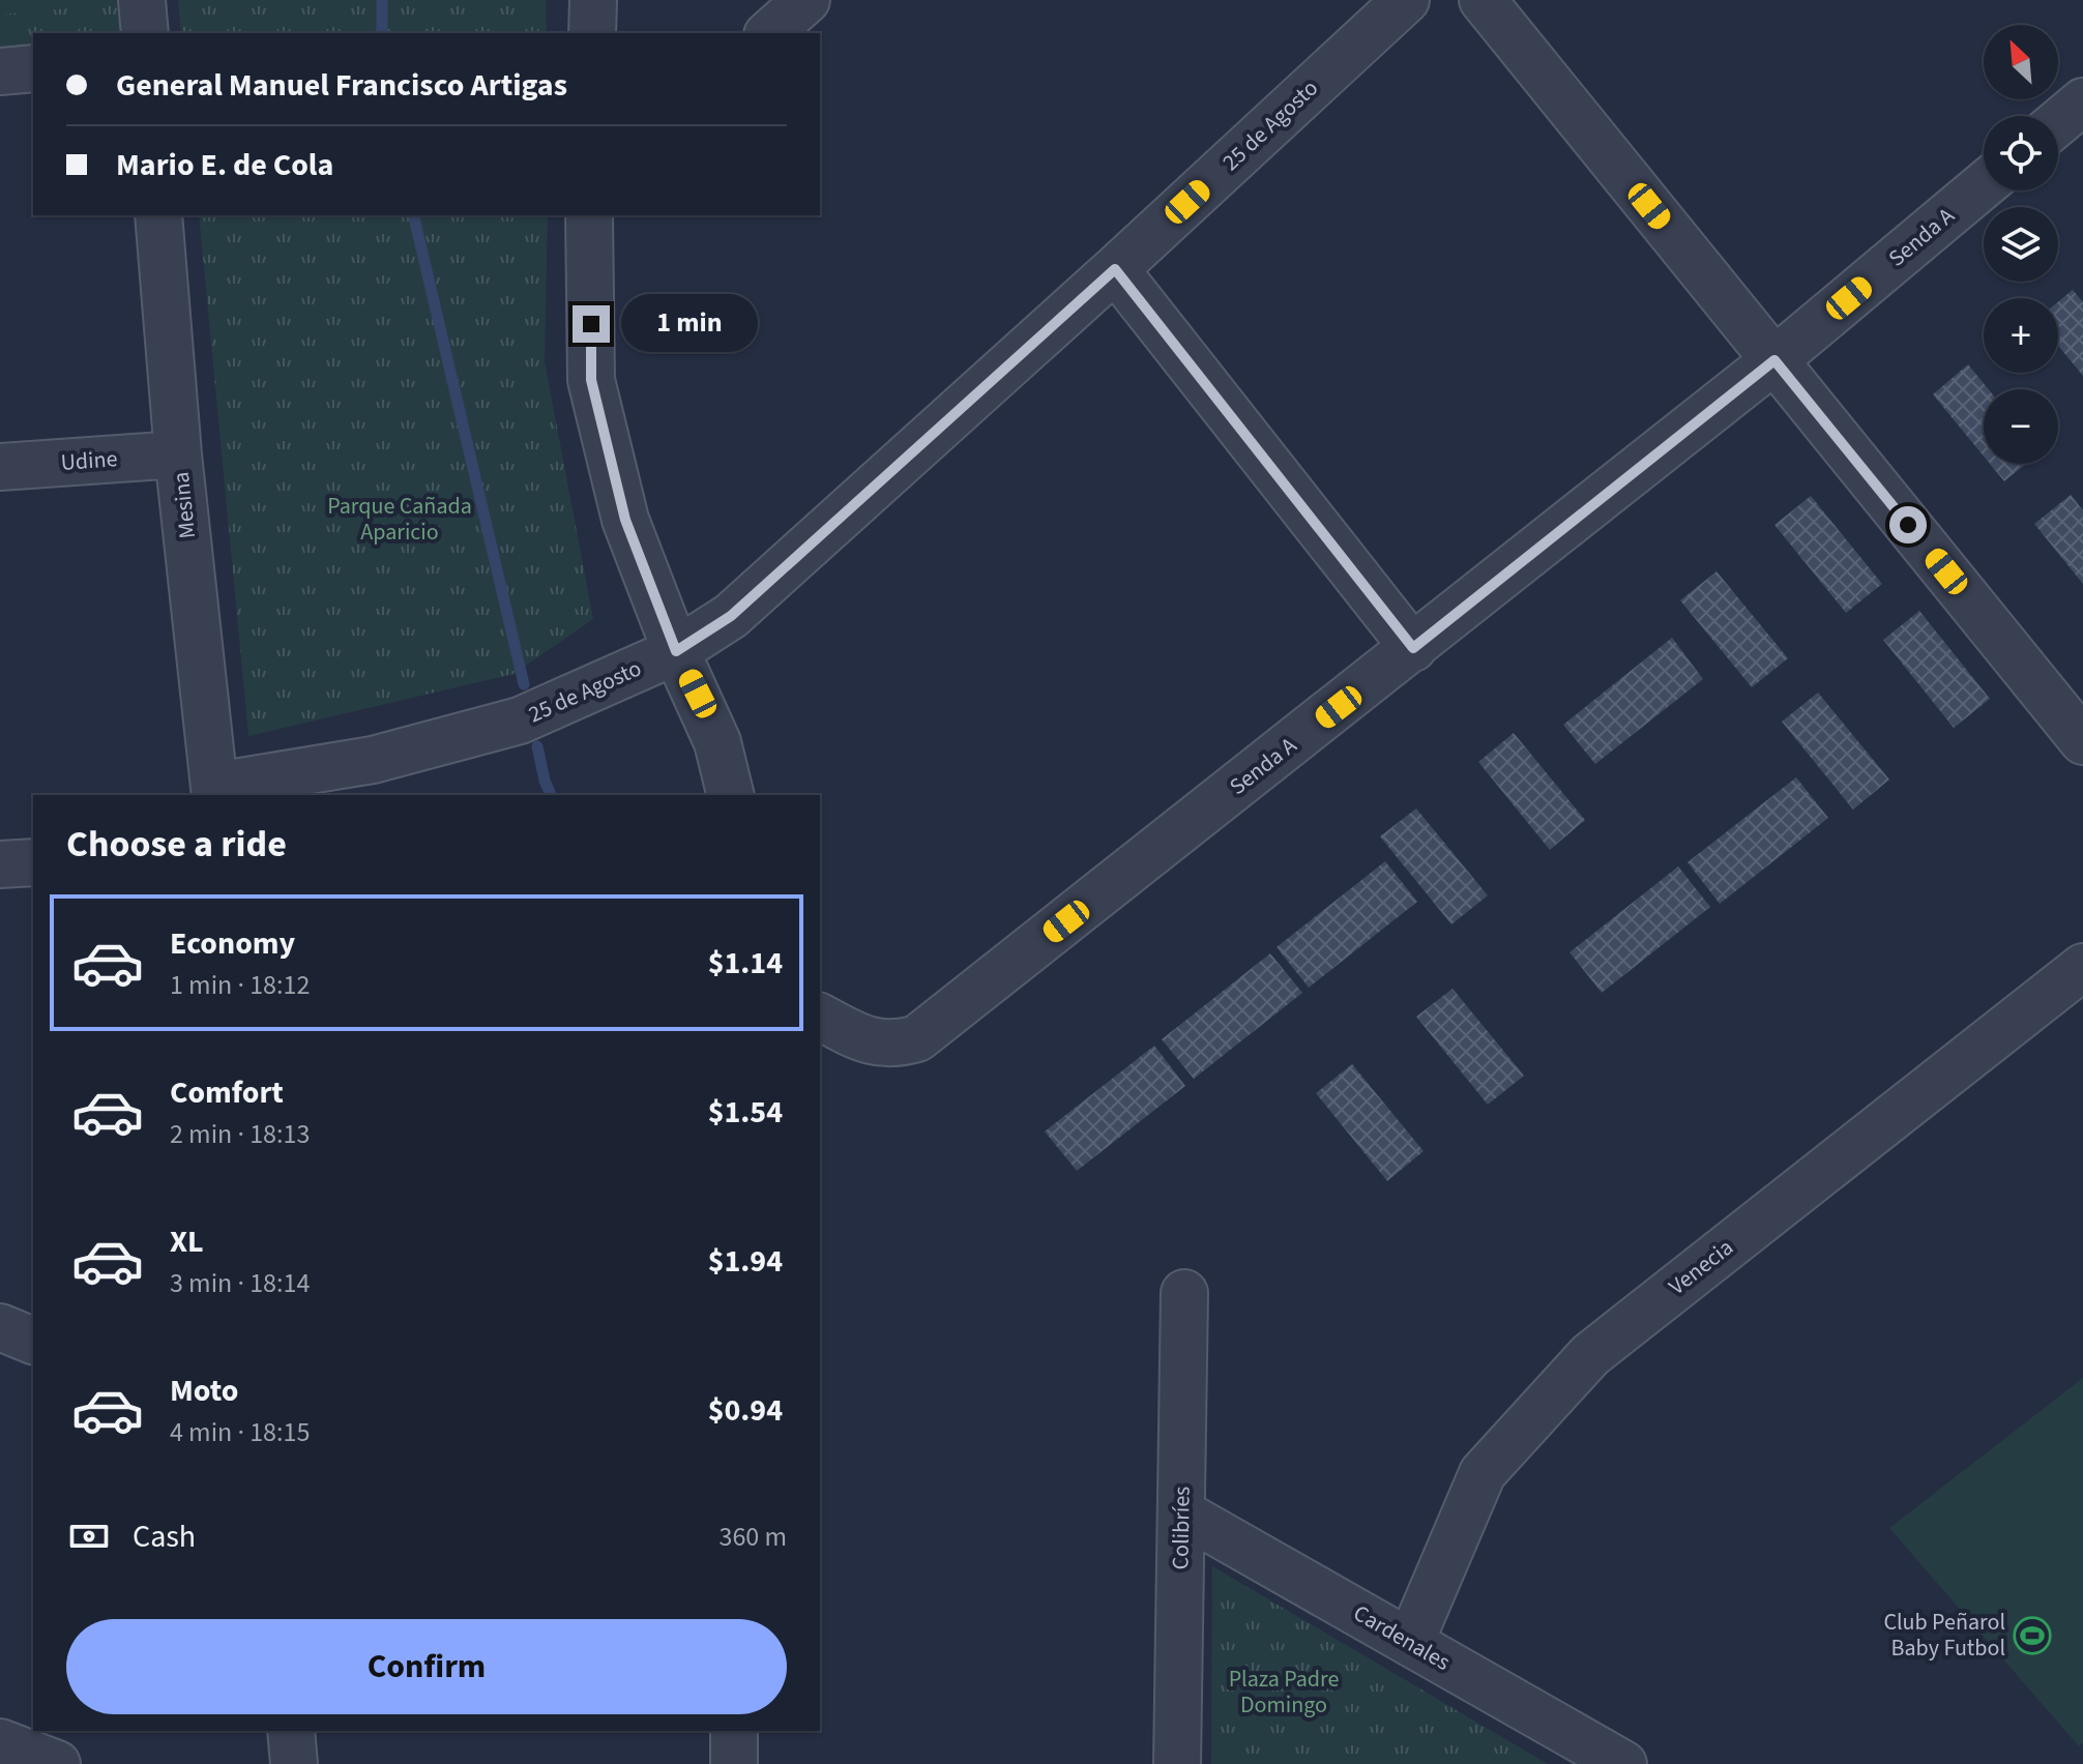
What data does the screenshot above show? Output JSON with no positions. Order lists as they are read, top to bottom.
{
  "streets": {
    "street": [
      "25 de Agosto",
      "Senda A",
      "Udine",
      "Mesina",
      "Venecia",
      "Colibríes",
      "Cardenales"
    ]
  },
  "crossings": [
    ["25 de Agosto", "Mesina"],
    ["Udine", "Mesina"],
    ["Venecia", "Cardenales"],
    ["Colibríes", "Cardenales"]
  ],
  "parks": ["Parque Cañada Aparicio", "Plaza Padre Domingo"],
  "places": {
    "sports": ["Club Peñarol Baby Futbol"]
  },
  "north": "top left",
  "page": {
    "map_buttons": ["+", "−"],
    "banner": ["General Manuel Francisco Artigas", "Mario E. de Cola"],
    "bubble": "1 min",
    "heading": "Choose a ride",
    "list": [
      {
        "name": "Economy",
        "note": "1 min · 18:12",
        "value": "$1.14"
      },
      {
        "name": "Comfort",
        "note": "2 min · 18:13",
        "value": "$1.54"
      },
      {
        "name": "XL",
        "note": "3 min · 18:14",
        "value": "$1.94"
      },
      {
        "name": "Moto",
        "note": "4 min · 18:15",
        "value": "$0.94"
      }
    ],
    "pay": ["Cash", "360 m"],
    "buttons": "Confirm"
  }
}
